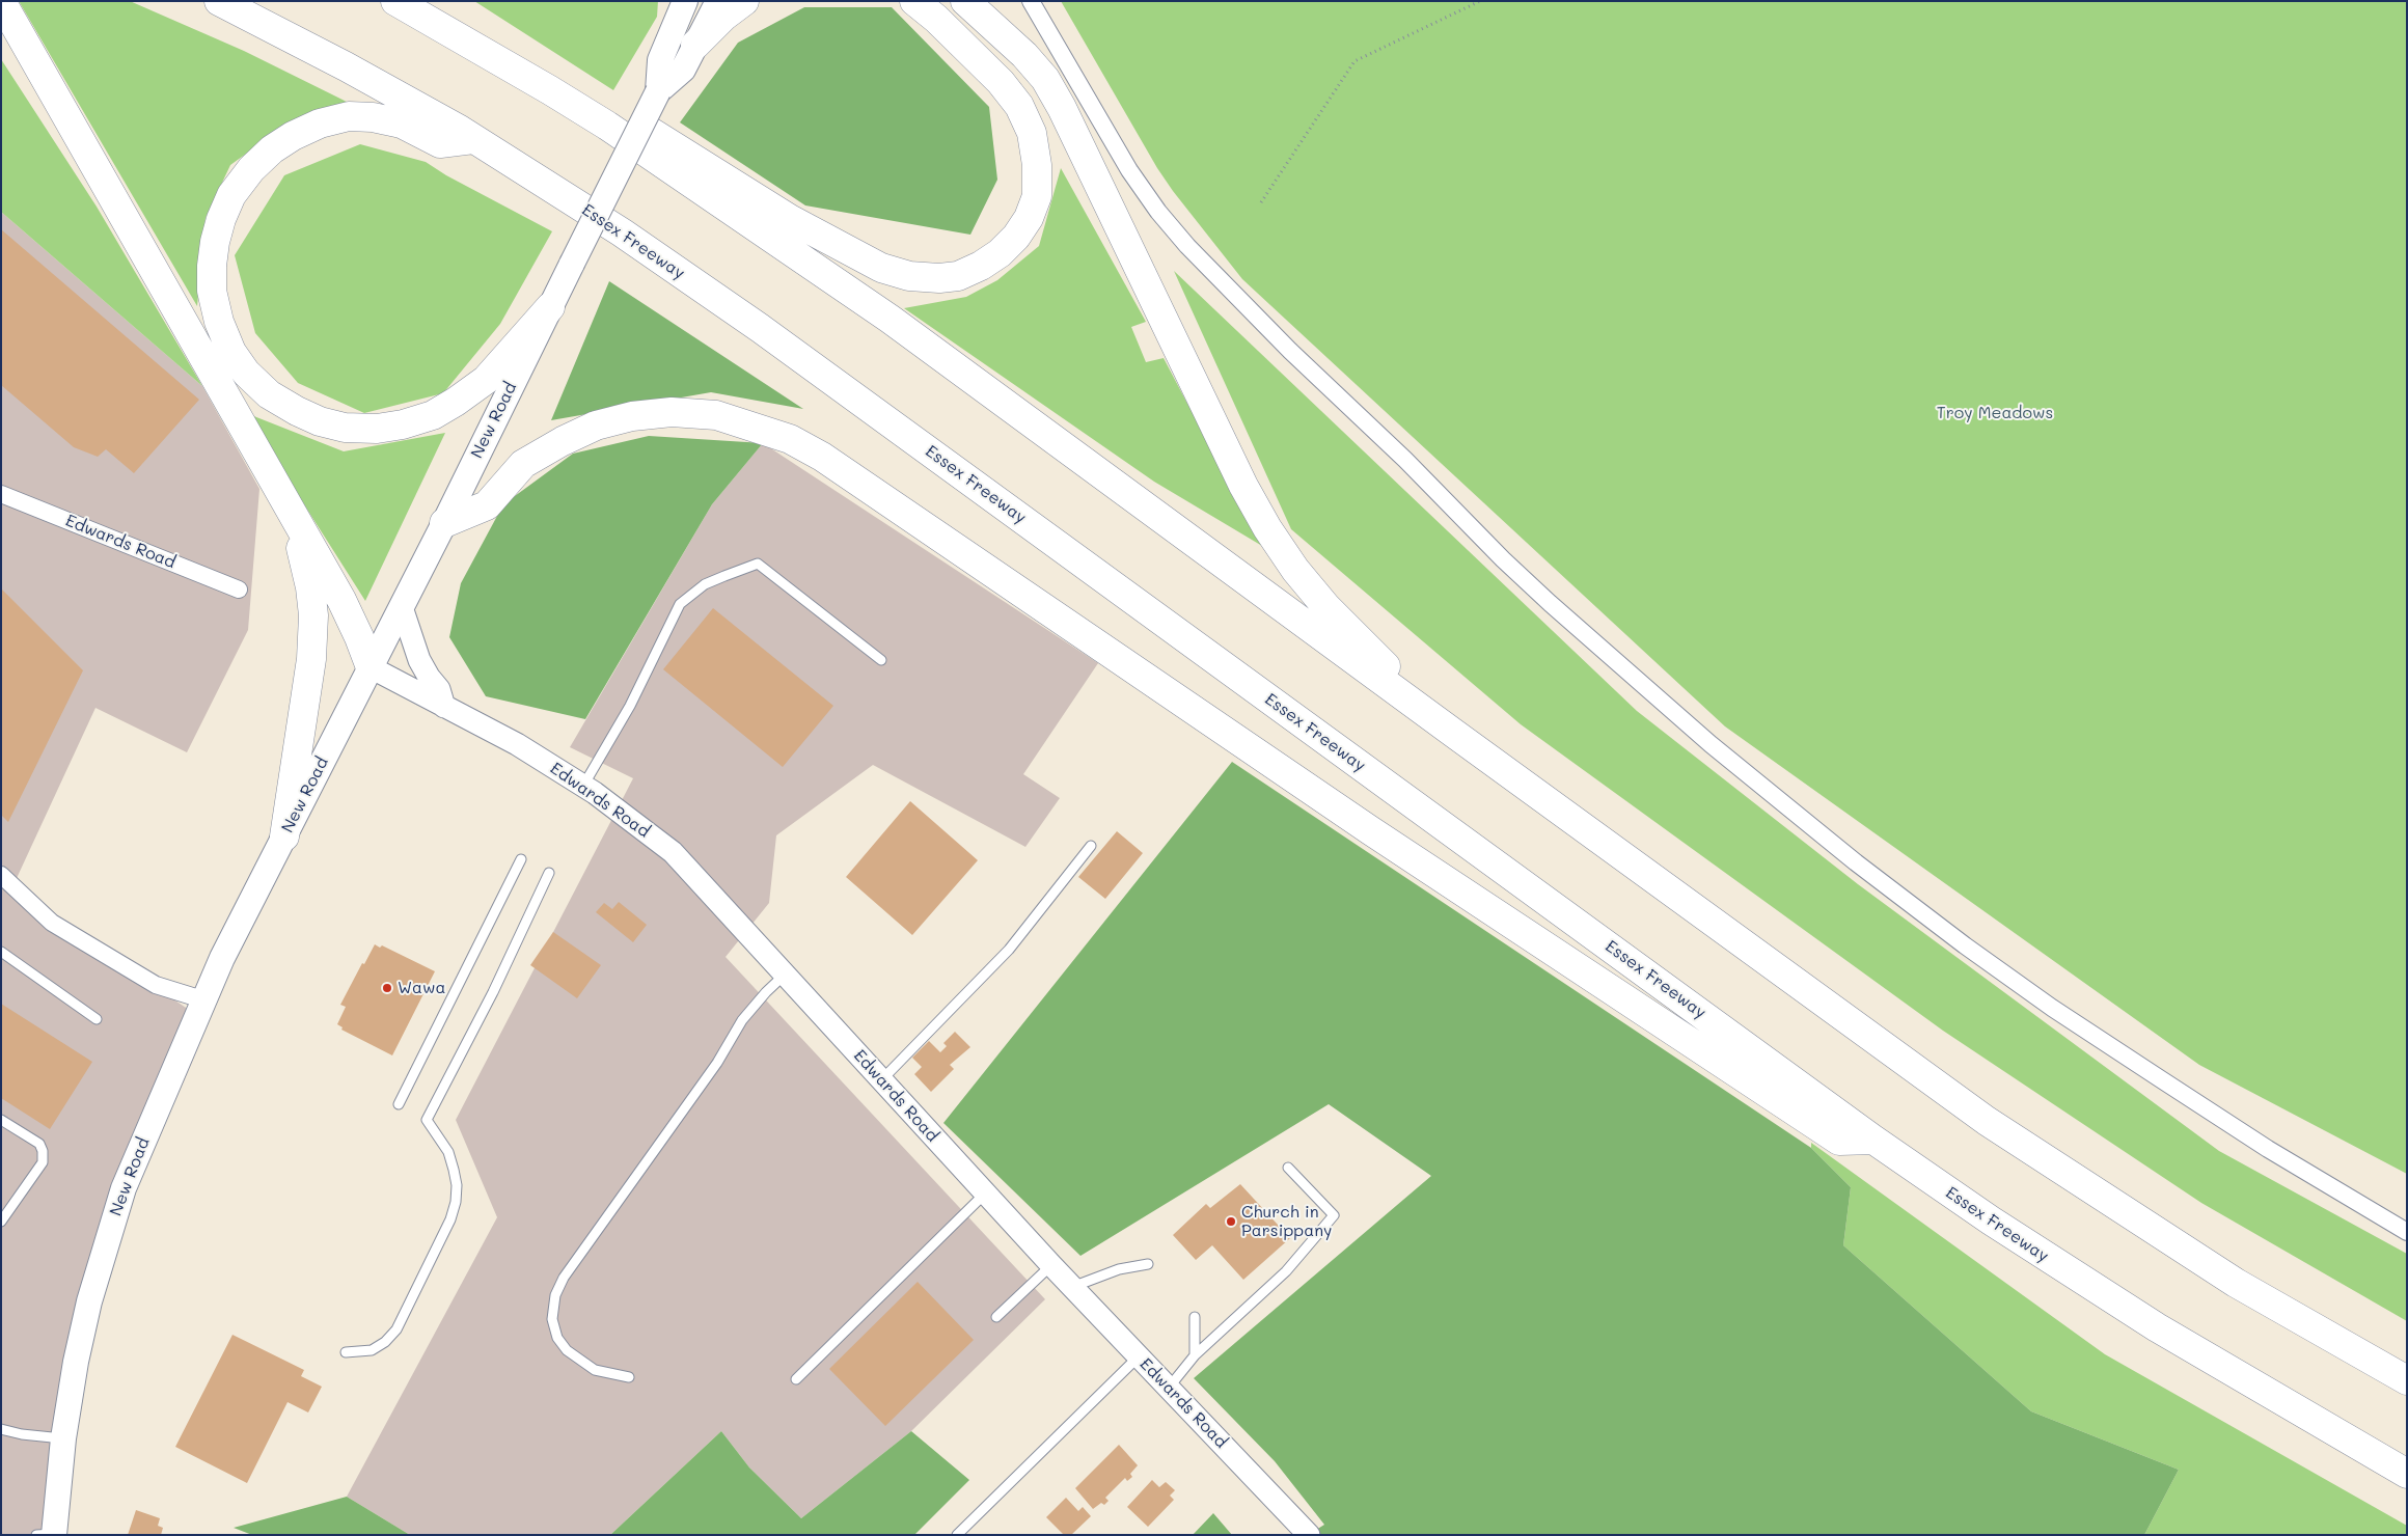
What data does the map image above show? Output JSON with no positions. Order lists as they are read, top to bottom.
{
  "streets": {
    "highway": ["Essex Freeway"],
    "main road": ["New Road"],
    "street": ["Edwards Road"]
  },
  "crossings": [
    ["New Road", "Edwards Road"]
  ],
  "parks": ["Troy Meadows"],
  "places": ["Wawa", "Church in Parsippany"]
}
